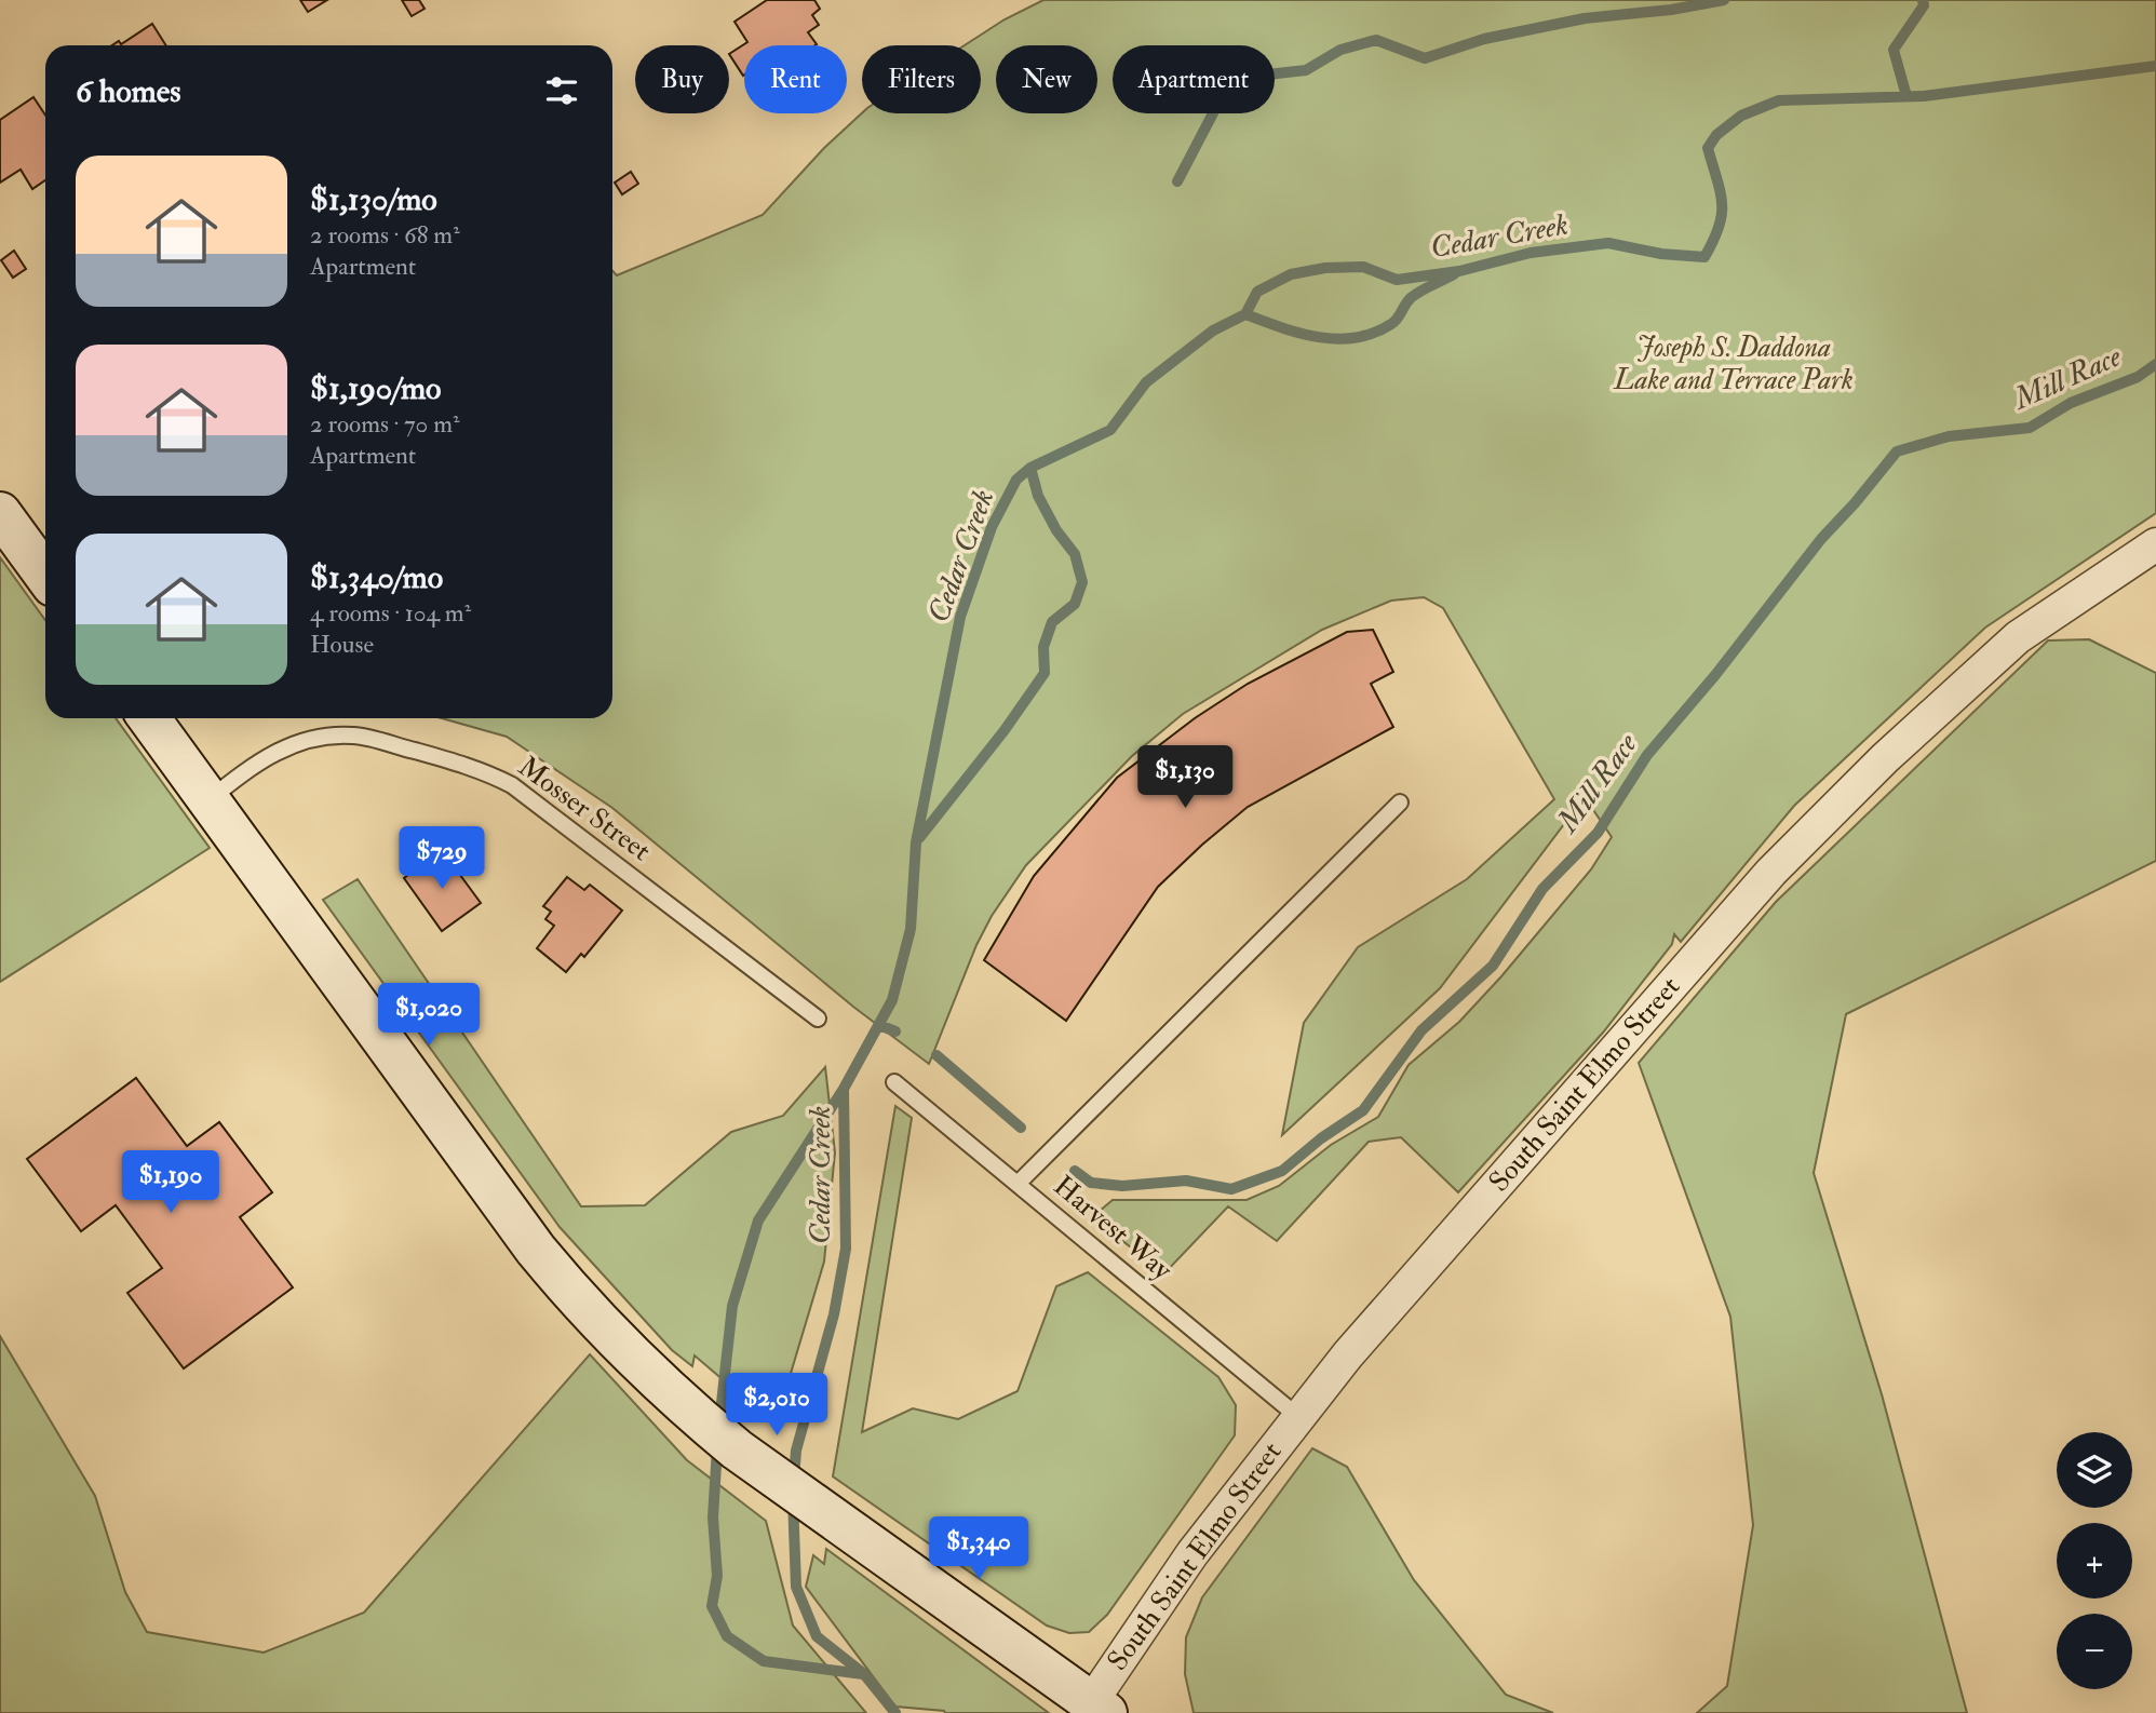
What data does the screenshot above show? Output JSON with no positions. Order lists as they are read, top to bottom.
{
  "streets": {
    "street": ["South Saint Elmo Street"],
    "lane": ["Mosser Street", "Harvest Way"]
  },
  "crossings": [
    ["South Saint Elmo Street", "Harvest Way"]
  ],
  "water": ["Cedar Creek", "Mill Race"],
  "parks": ["Joseph S. Daddona Lake and Terrace Park"],
  "page": {
    "chip": [
      "Buy",
      "Rent",
      "Filters",
      "New",
      "Apartment"
    ],
    "heading": "6 homes",
    "list": [
      {
        "name": "$1,130/mo",
        "note": "2 rooms · 68 m² · Apartment"
      },
      {
        "name": "$1,190/mo",
        "note": "2 rooms · 70 m² · Apartment"
      },
      {
        "name": "$1,340/mo",
        "note": "4 rooms · 104 m² · House"
      }
    ],
    "price": [
      "$1,130",
      "$729",
      "$1,020",
      "$1,190",
      "$2,010",
      "$1,340"
    ],
    "map_buttons": ["+", "−"]
  }
}
